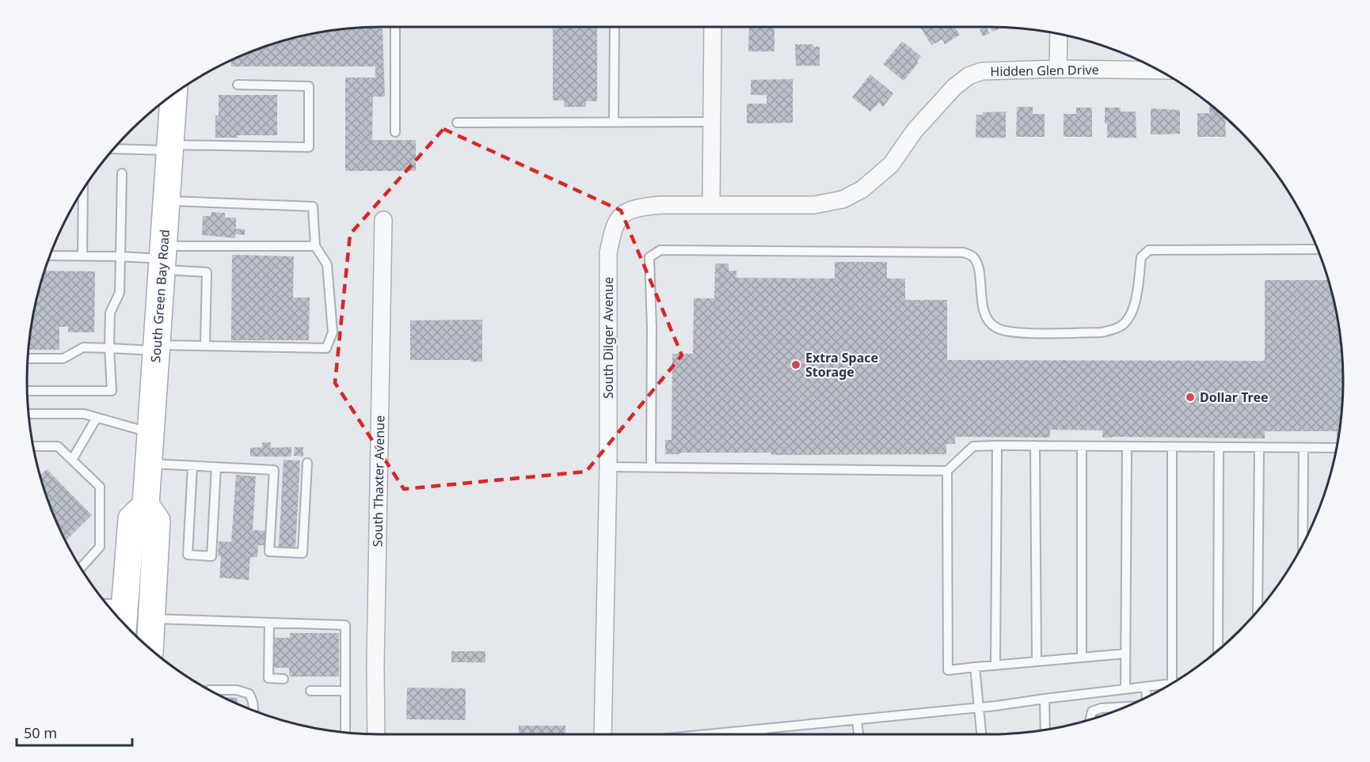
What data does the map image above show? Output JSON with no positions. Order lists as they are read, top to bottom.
{
  "streets": {
    "main road": ["South Green Bay Road"],
    "street": ["Hidden Glen Drive", "South Dilger Avenue", "South Thaxter Avenue"]
  },
  "crossings": [
    ["Hidden Glen Drive", "South Dilger Avenue"]
  ],
  "places": ["Extra Space Storage", "Dollar Tree"],
  "scale_bar": "50 m"
}
